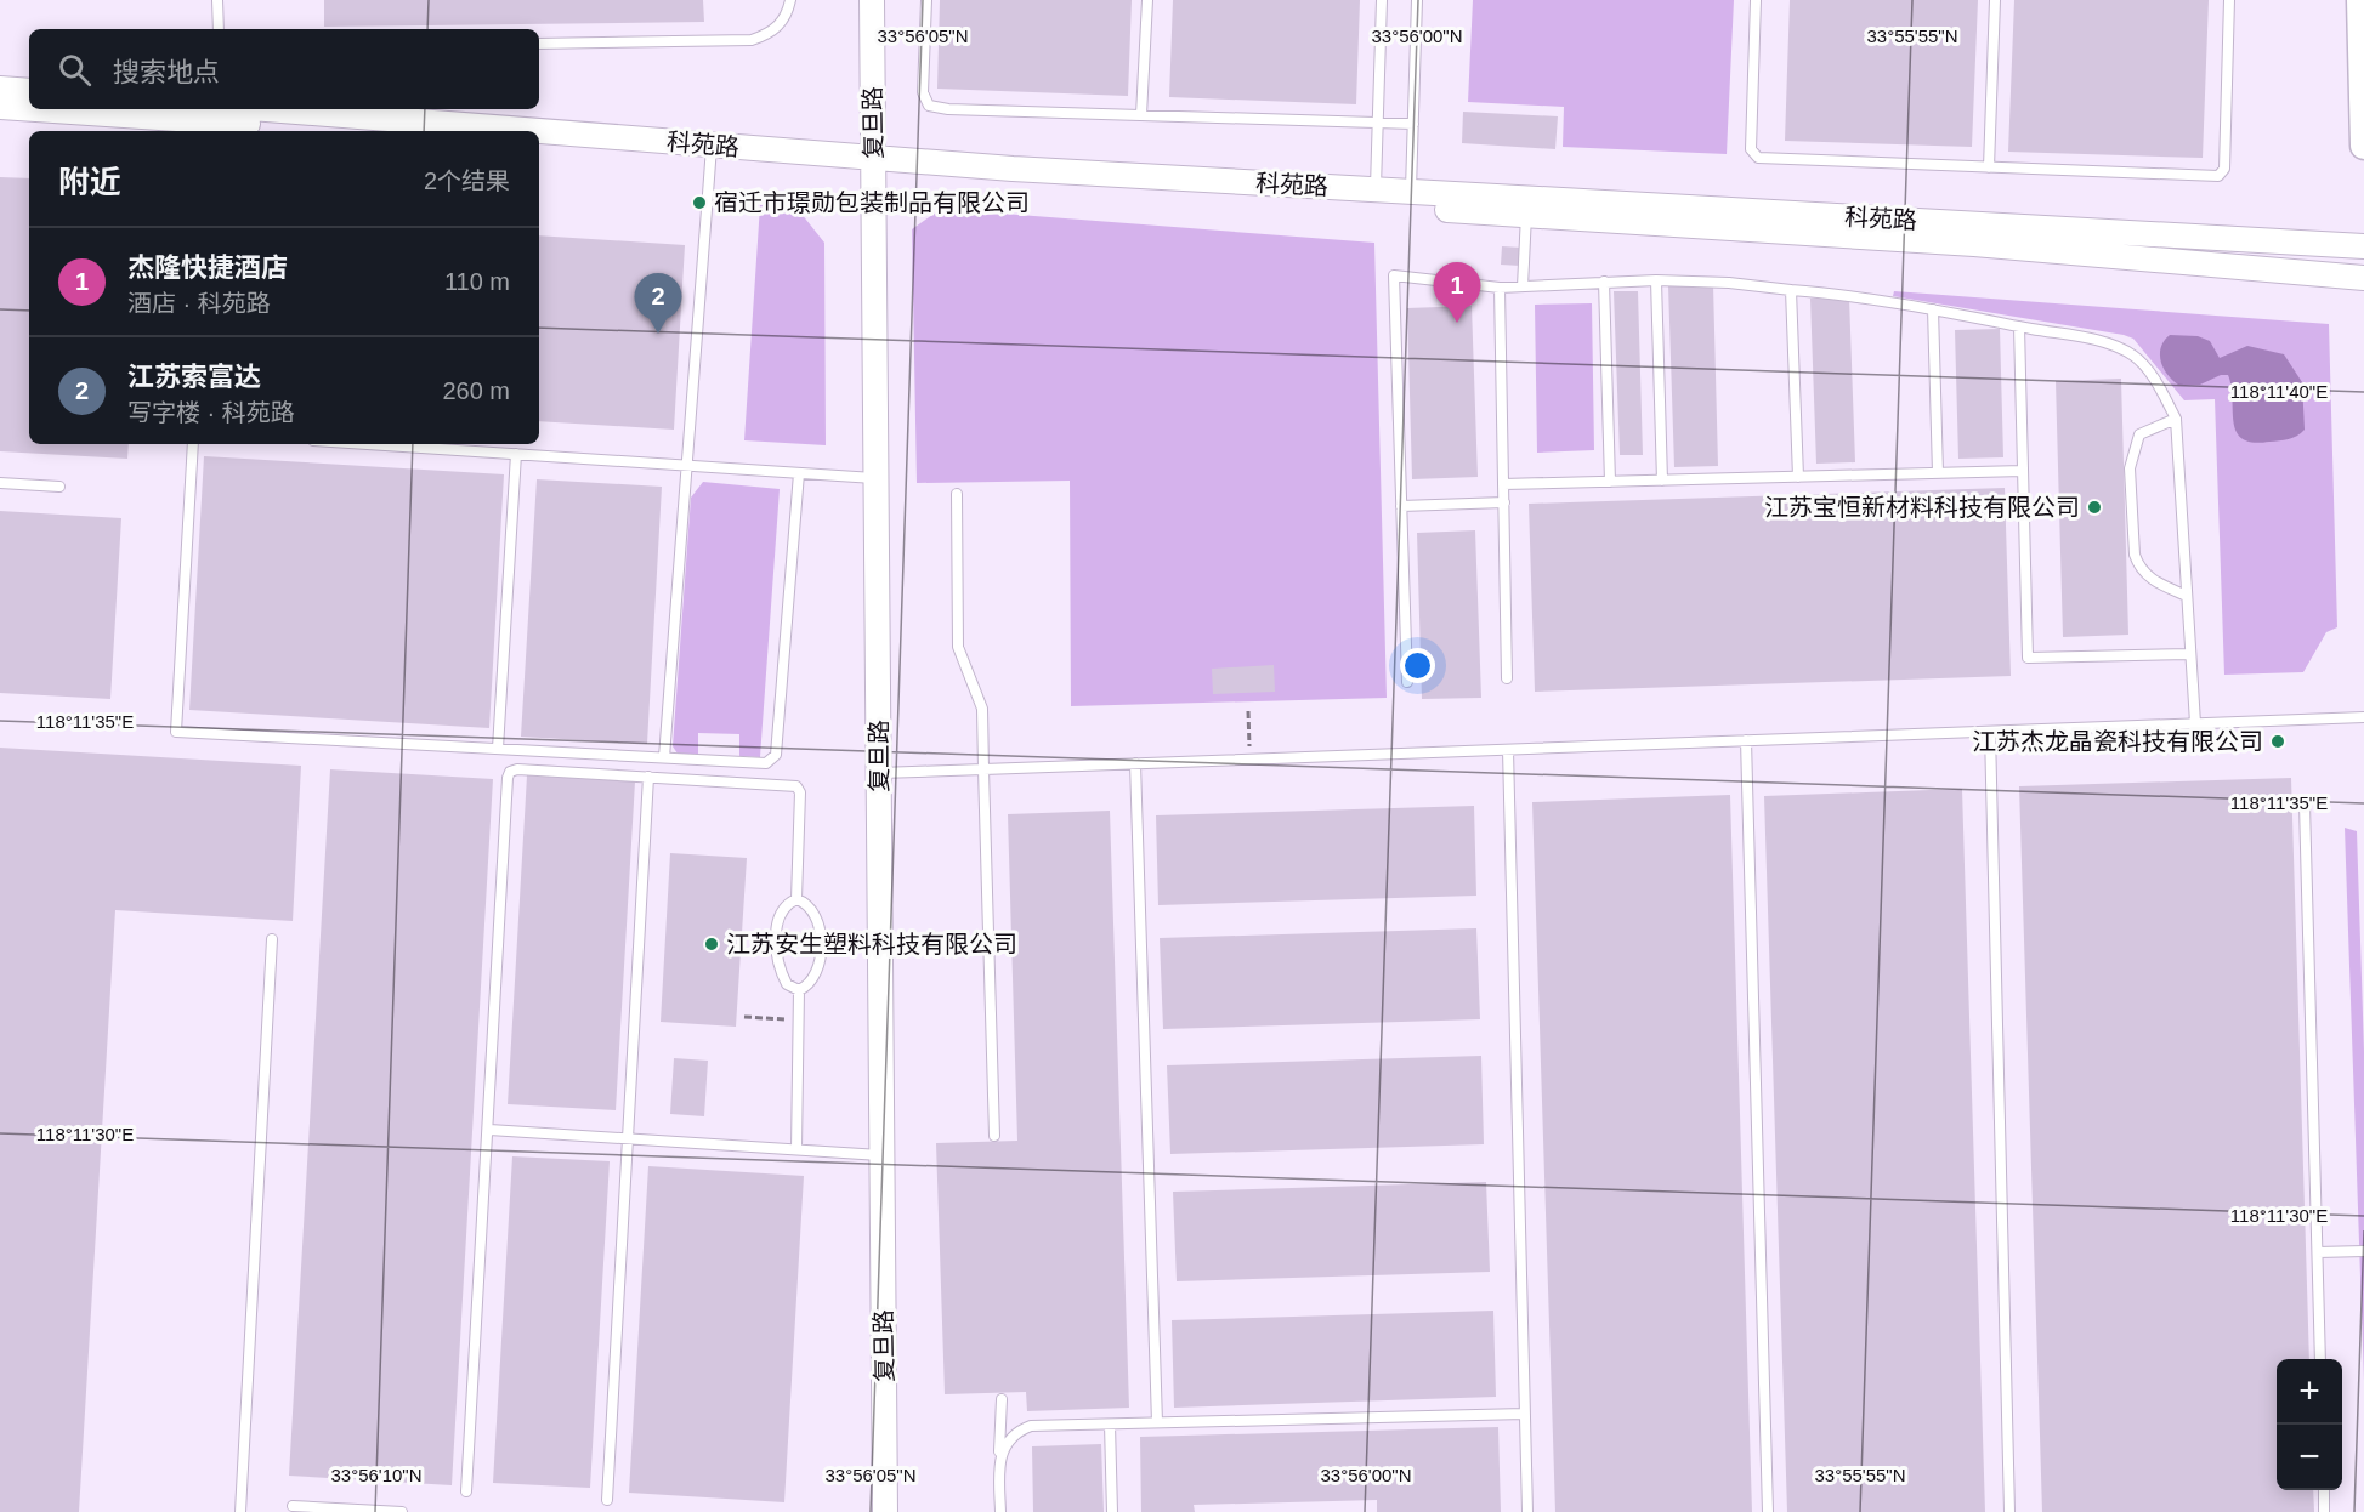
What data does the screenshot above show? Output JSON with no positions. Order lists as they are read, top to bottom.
{
  "streets": {
    "street": ["复旦路", "科苑路"]
  },
  "crossings": [
    ["复旦路", "科苑路"]
  ],
  "places": [
    "宿迁市璟勋包装制品有限公司",
    "江苏宝恒新材料科技有限公司",
    "江苏杰龙晶瓷科技有限公司",
    "江苏安生塑料科技有限公司"
  ],
  "page": {
    "search": "搜索地点",
    "heading": ["附近", "2个结果"],
    "list": [
      {
        "mark": "1",
        "name": "杰隆快捷酒店",
        "note": "酒店 · 科苑路",
        "value": "110 m"
      },
      {
        "mark": "2",
        "name": "江苏索富达",
        "note": "写字楼 · 科苑路",
        "value": "260 m"
      }
    ],
    "pins": ["1", "2"],
    "map_buttons": ["+", "−"]
  },
  "coordinates": [
    "33°56'05\"N",
    "33°56'00\"N",
    "33°55'55\"N",
    "118°11'40\"E",
    "118°11'35\"E",
    "118°11'30\"E",
    "33°56'10\"N"
  ]
}
